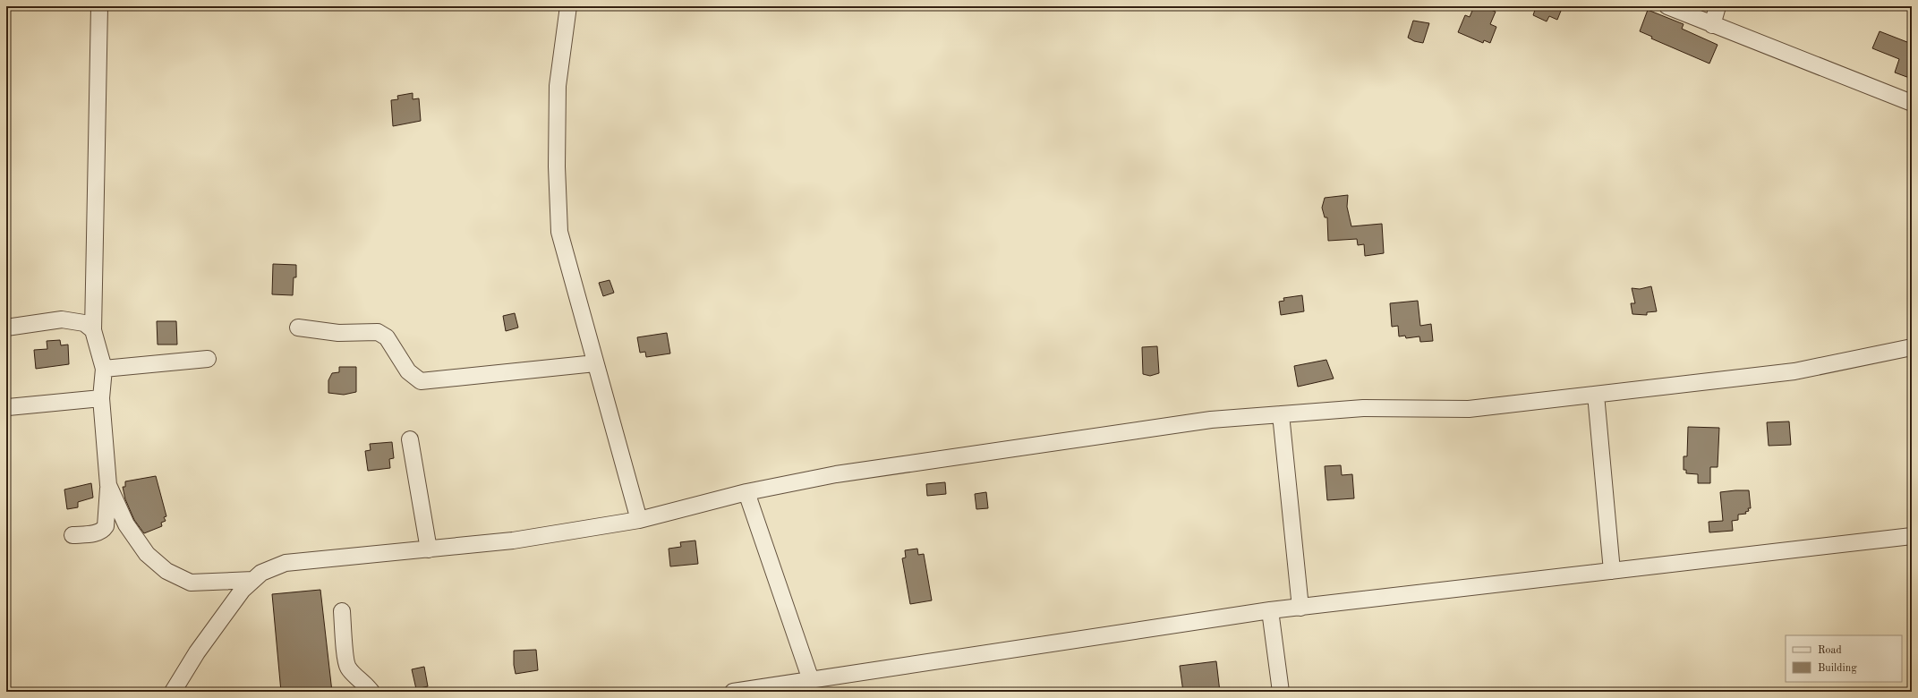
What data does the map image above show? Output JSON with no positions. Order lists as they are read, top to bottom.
{
  "legend": ["Road", "Building"]
}
